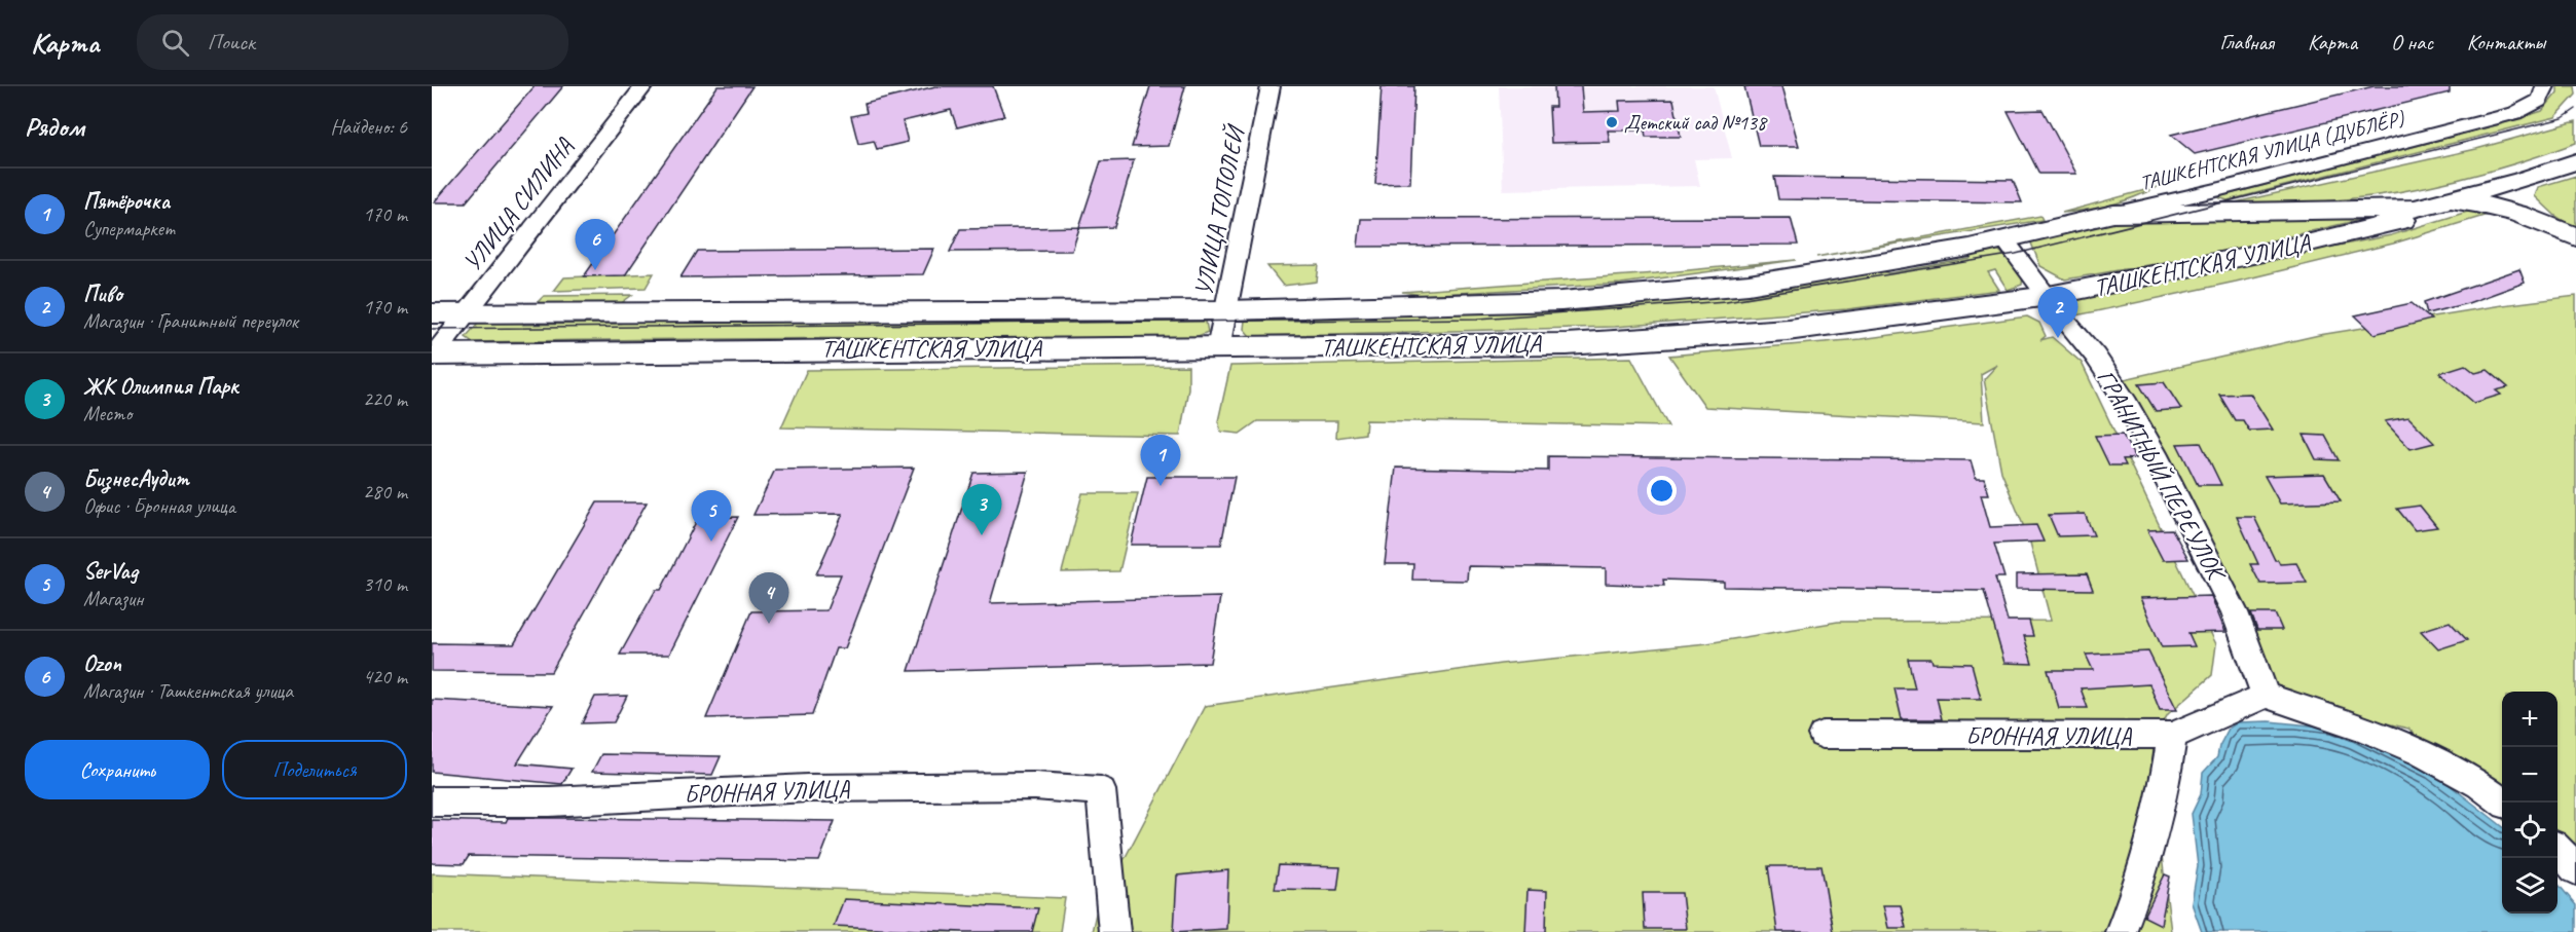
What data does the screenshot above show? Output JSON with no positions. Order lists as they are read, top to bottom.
{
  "streets": {
    "main road": ["ТАШКЕНТСКАЯ УЛИЦА"],
    "street": [
      "ТАШКЕНТСКАЯ УЛИЦА (ДУБЛЁР)",
      "УЛИЦА СИЛИНА",
      "УЛИЦА ТОПОЛЕЙ",
      "ГРАНИТНЫЙ ПЕРЕУЛОК",
      "БРОННАЯ УЛИЦА"
    ]
  },
  "crossings": [
    ["ТАШКЕНТСКАЯ УЛИЦА (ДУБЛЁР)", "ТАШКЕНТСКАЯ УЛИЦА"],
    ["УЛИЦА СИЛИНА", "ТАШКЕНТСКАЯ УЛИЦА"],
    ["УЛИЦА ТОПОЛЕЙ", "ТАШКЕНТСКАЯ УЛИЦА"],
    ["ТАШКЕНТСКАЯ УЛИЦА", "ГРАНИТНЫЙ ПЕРЕУЛОК"],
    ["ГРАНИТНЫЙ ПЕРЕУЛОК", "БРОННАЯ УЛИЦА"]
  ],
  "places": ["Детский сад №138"],
  "page": {
    "header": "Карта",
    "search": "Поиск",
    "nav": [
      "Главная",
      "Карта",
      "О нас",
      "Контакты"
    ],
    "heading": ["Рядом", "Найдено: 6"],
    "list": [
      {
        "mark": "1",
        "name": "Пятёрочка",
        "note": "Супермаркет",
        "value": "170 m"
      },
      {
        "mark": "2",
        "name": "Пиво",
        "note": "Магазин · Гранитный переулок",
        "value": "170 m"
      },
      {
        "mark": "3",
        "name": "ЖК Олимпия Парк",
        "note": "Место",
        "value": "220 m"
      },
      {
        "mark": "4",
        "name": "БизнесАудит",
        "note": "Офис · Бронная улица",
        "value": "280 m"
      },
      {
        "mark": "5",
        "name": "SerVag",
        "note": "Магазин",
        "value": "310 m"
      },
      {
        "mark": "6",
        "name": "Ozon",
        "note": "Магазин · Ташкентская улица",
        "value": "420 m"
      }
    ],
    "pins": [
      "6",
      "2",
      "1",
      "3",
      "5",
      "4"
    ],
    "map_buttons": ["+", "−"],
    "buttons": ["Сохранить", "Поделиться"]
  }
}
